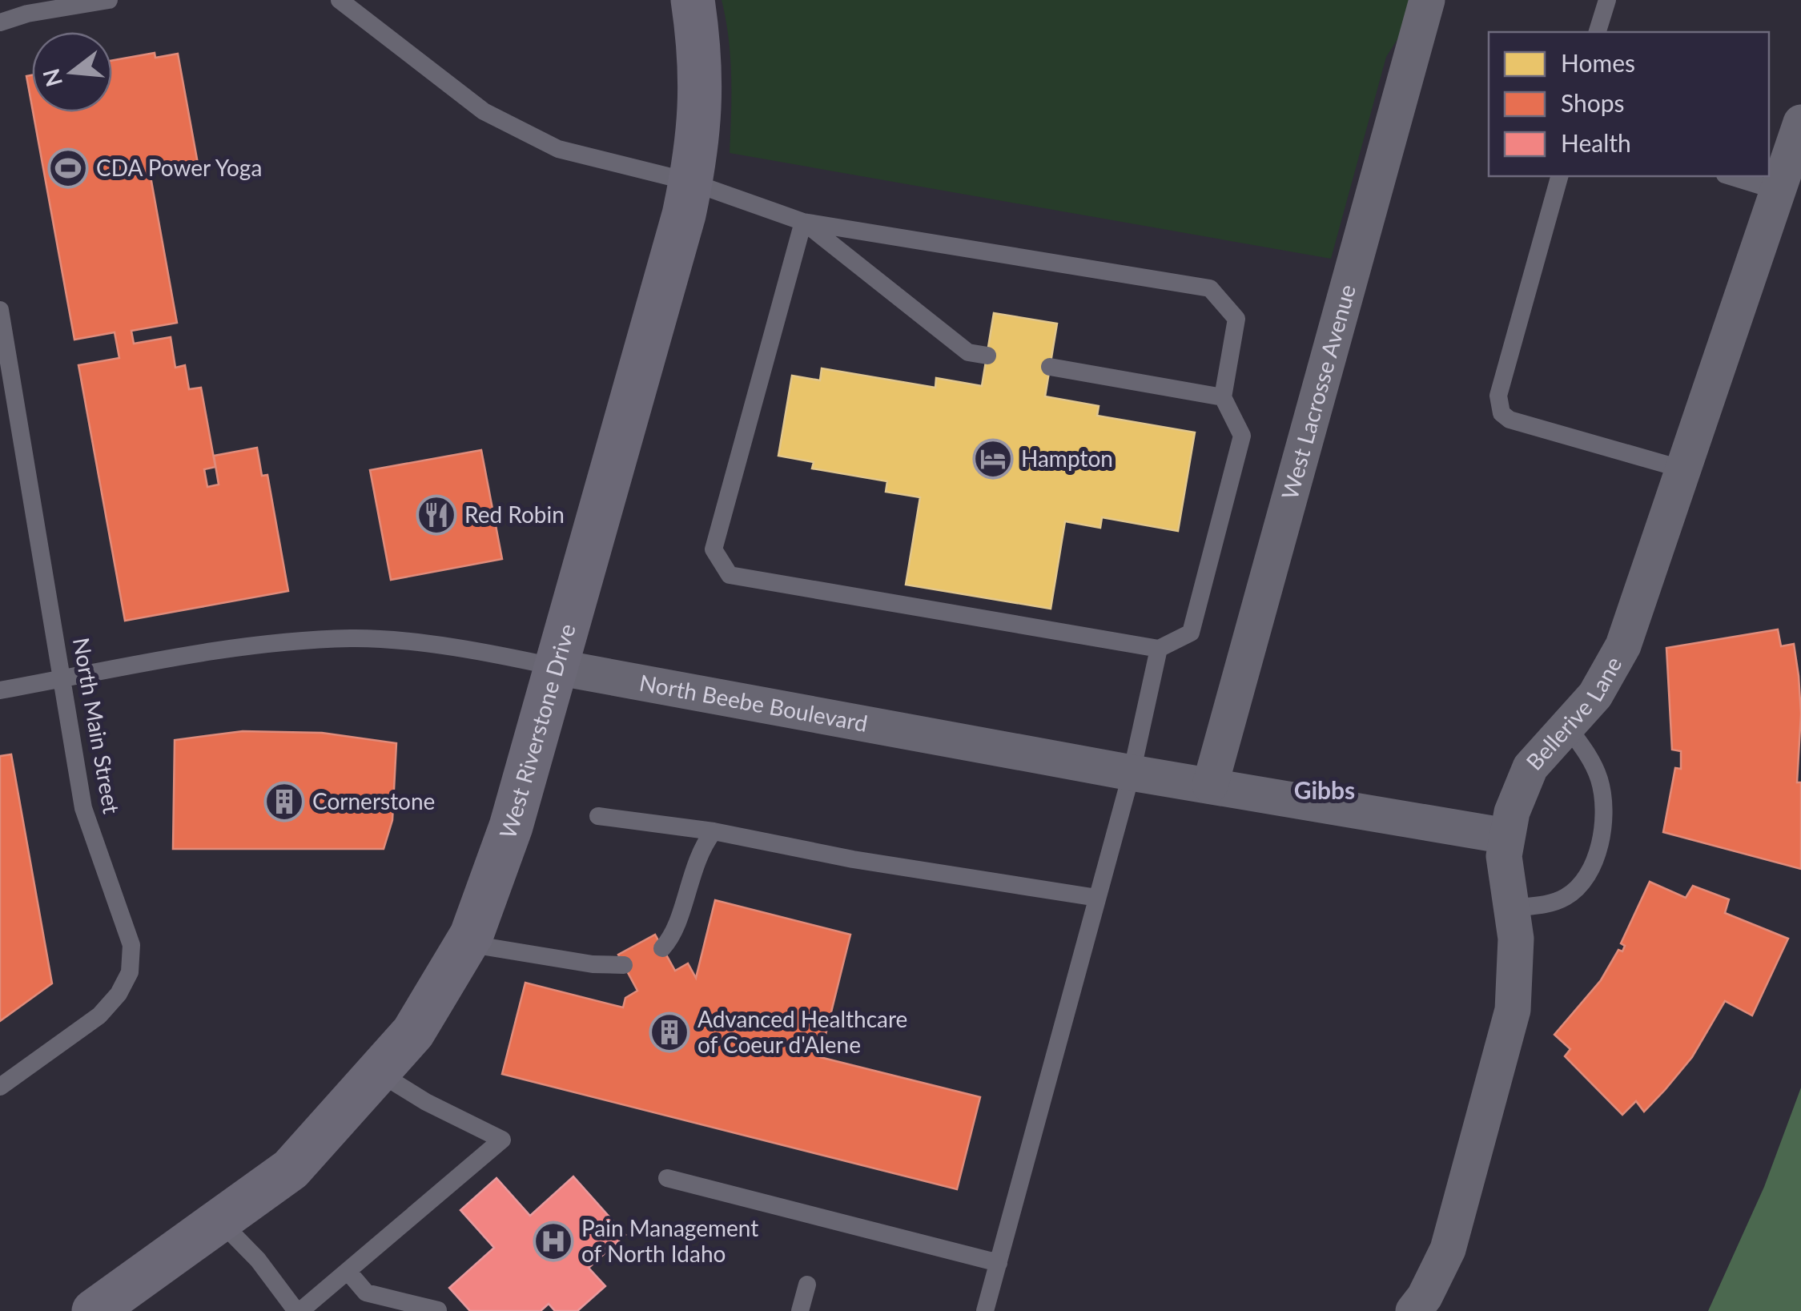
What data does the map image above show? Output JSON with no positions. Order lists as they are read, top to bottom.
{
  "streets": {
    "street": [
      "West Lacrosse Avenue",
      "North Beebe Boulevard",
      "Bellerive Lane",
      "West Riverstone Drive"
    ],
    "lane": ["North Main Street"]
  },
  "crossings": [
    ["West Lacrosse Avenue", "North Beebe Boulevard"],
    ["North Beebe Boulevard", "Bellerive Lane"],
    ["North Beebe Boulevard", "North Main Street"],
    ["North Beebe Boulevard", "West Riverstone Drive"]
  ],
  "districts": ["Gibbs"],
  "places": {
    "sports": ["CDA Power Yoga"],
    "hotel": ["Hampton"],
    "restaurant": ["Red Robin"],
    "building": ["Cornerstone", "Advanced Healthcare of Coeur d'Alene"],
    "hospital": ["Pain Management of North Idaho"]
  },
  "legend": ["Homes", "Shops", "Health"],
  "north": "left"
}
